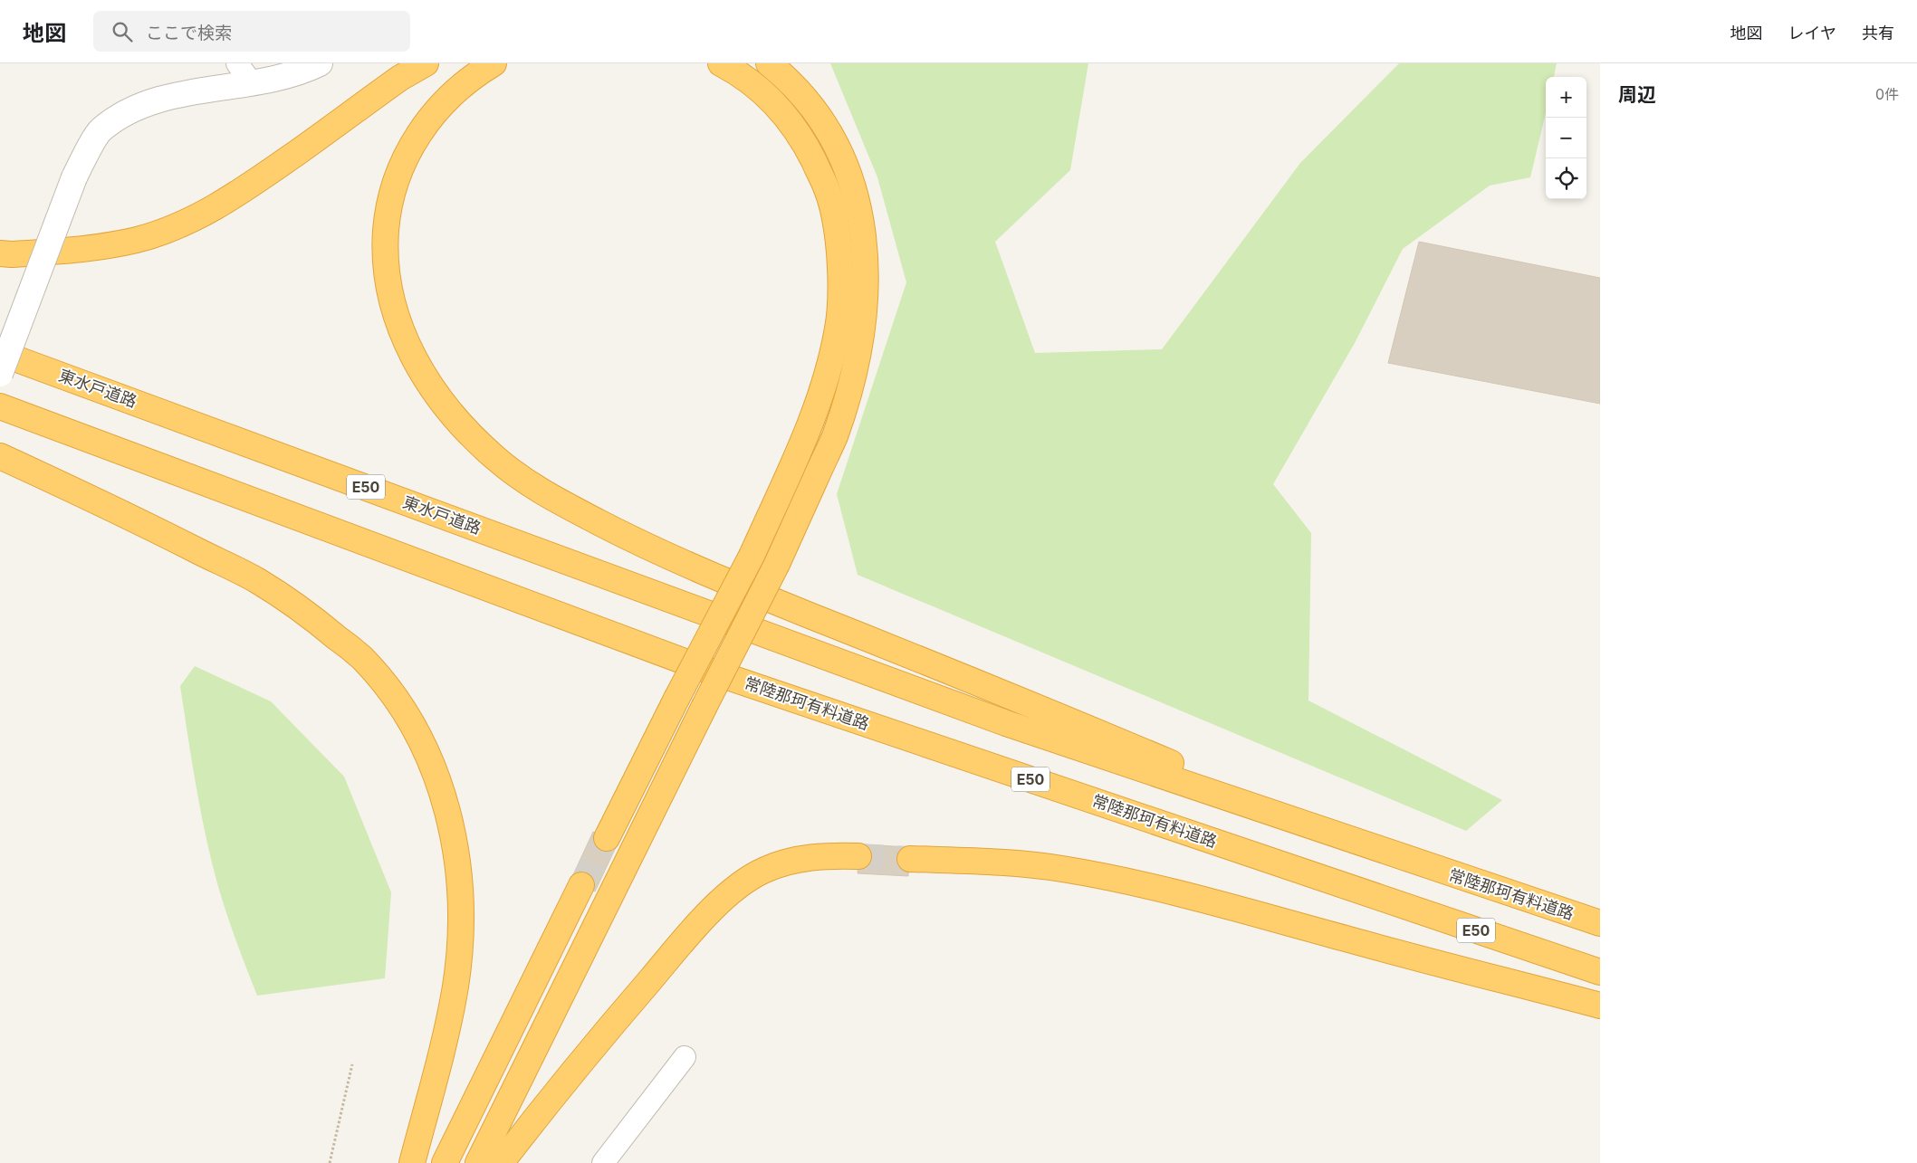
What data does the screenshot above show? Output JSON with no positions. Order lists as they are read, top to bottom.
{
  "streets": {
    "highway": ["東水戸道路", "E50", "常陸那珂有料道路"]
  },
  "crossings": [
    ["東水戸道路", "常陸那珂有料道路"]
  ],
  "page": {
    "header": "地図",
    "search": "ここで検索",
    "nav": ["地図", "レイヤ", "共有"],
    "heading": ["周辺", "0件"],
    "map_buttons": ["+", "−"]
  }
}
